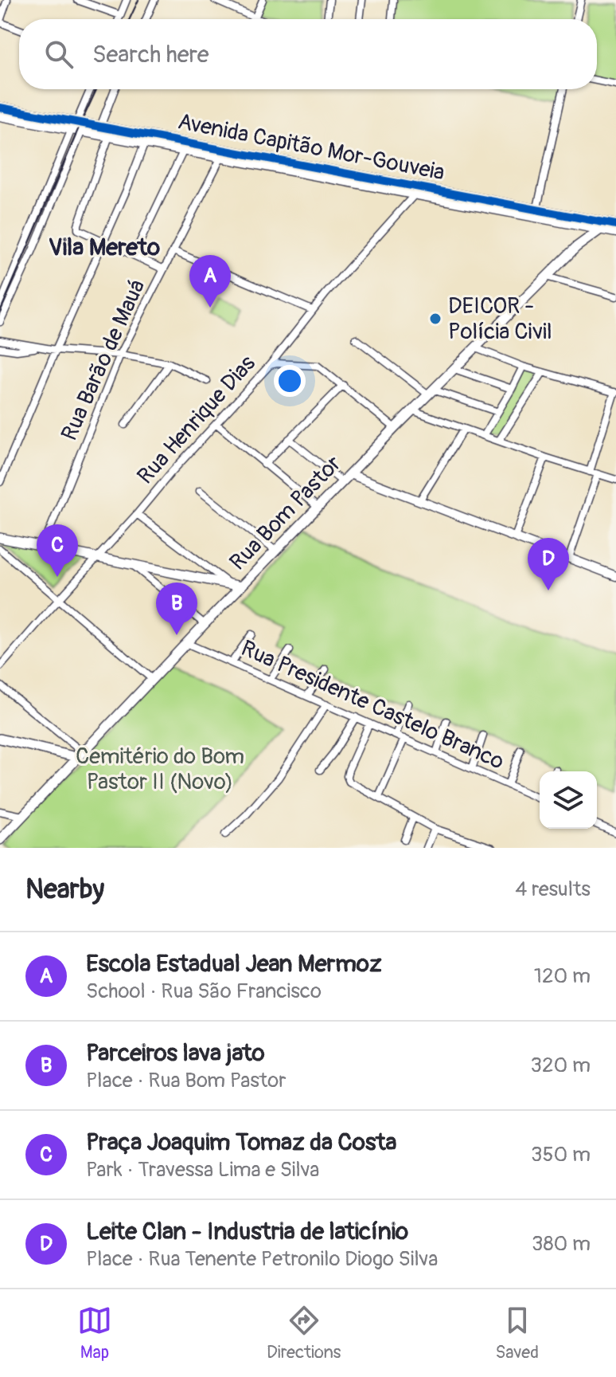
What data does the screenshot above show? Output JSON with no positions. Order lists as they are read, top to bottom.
{
  "streets": {
    "main road": ["Avenida Capitão Mor-Gouveia", "Rua Bom Pastor"],
    "street": ["Rua Barão de Mauá", "Rua Henrique Dias", "Rua Presidente Castelo Branco"]
  },
  "crossings": [
    ["Avenida Capitão Mor-Gouveia", "Rua Barão de Mauá"],
    ["Avenida Capitão Mor-Gouveia", "Rua Henrique Dias"],
    ["Avenida Capitão Mor-Gouveia", "Rua Bom Pastor"],
    ["Rua Bom Pastor", "Rua Presidente Castelo Branco"]
  ],
  "districts": ["Vila Mereto"],
  "parks": ["Cemitério do Bom Pastor II (Novo)"],
  "places": ["DEICOR - Polícia Civil"],
  "page": {
    "search": "Search here",
    "pins": [
      "A",
      "C",
      "D",
      "B"
    ],
    "heading": ["Nearby", "4 results"],
    "list": [
      {
        "mark": "A",
        "name": "Escola Estadual Jean Mermoz",
        "note": "School · Rua São Francisco",
        "value": "120 m"
      },
      {
        "mark": "B",
        "name": "Parceiros lava jato",
        "note": "Place · Rua Bom Pastor",
        "value": "320 m"
      },
      {
        "mark": "C",
        "name": "Praça Joaquim Tomaz da Costa",
        "note": "Park · Travessa Lima e Silva",
        "value": "350 m"
      },
      {
        "mark": "D",
        "name": "Leite Clan - Industria de laticínio",
        "note": "Place · Rua Tenente Petronilo Diogo Silva",
        "value": "380 m"
      }
    ],
    "nav": ["Map", "Directions", "Saved"]
  }
}
